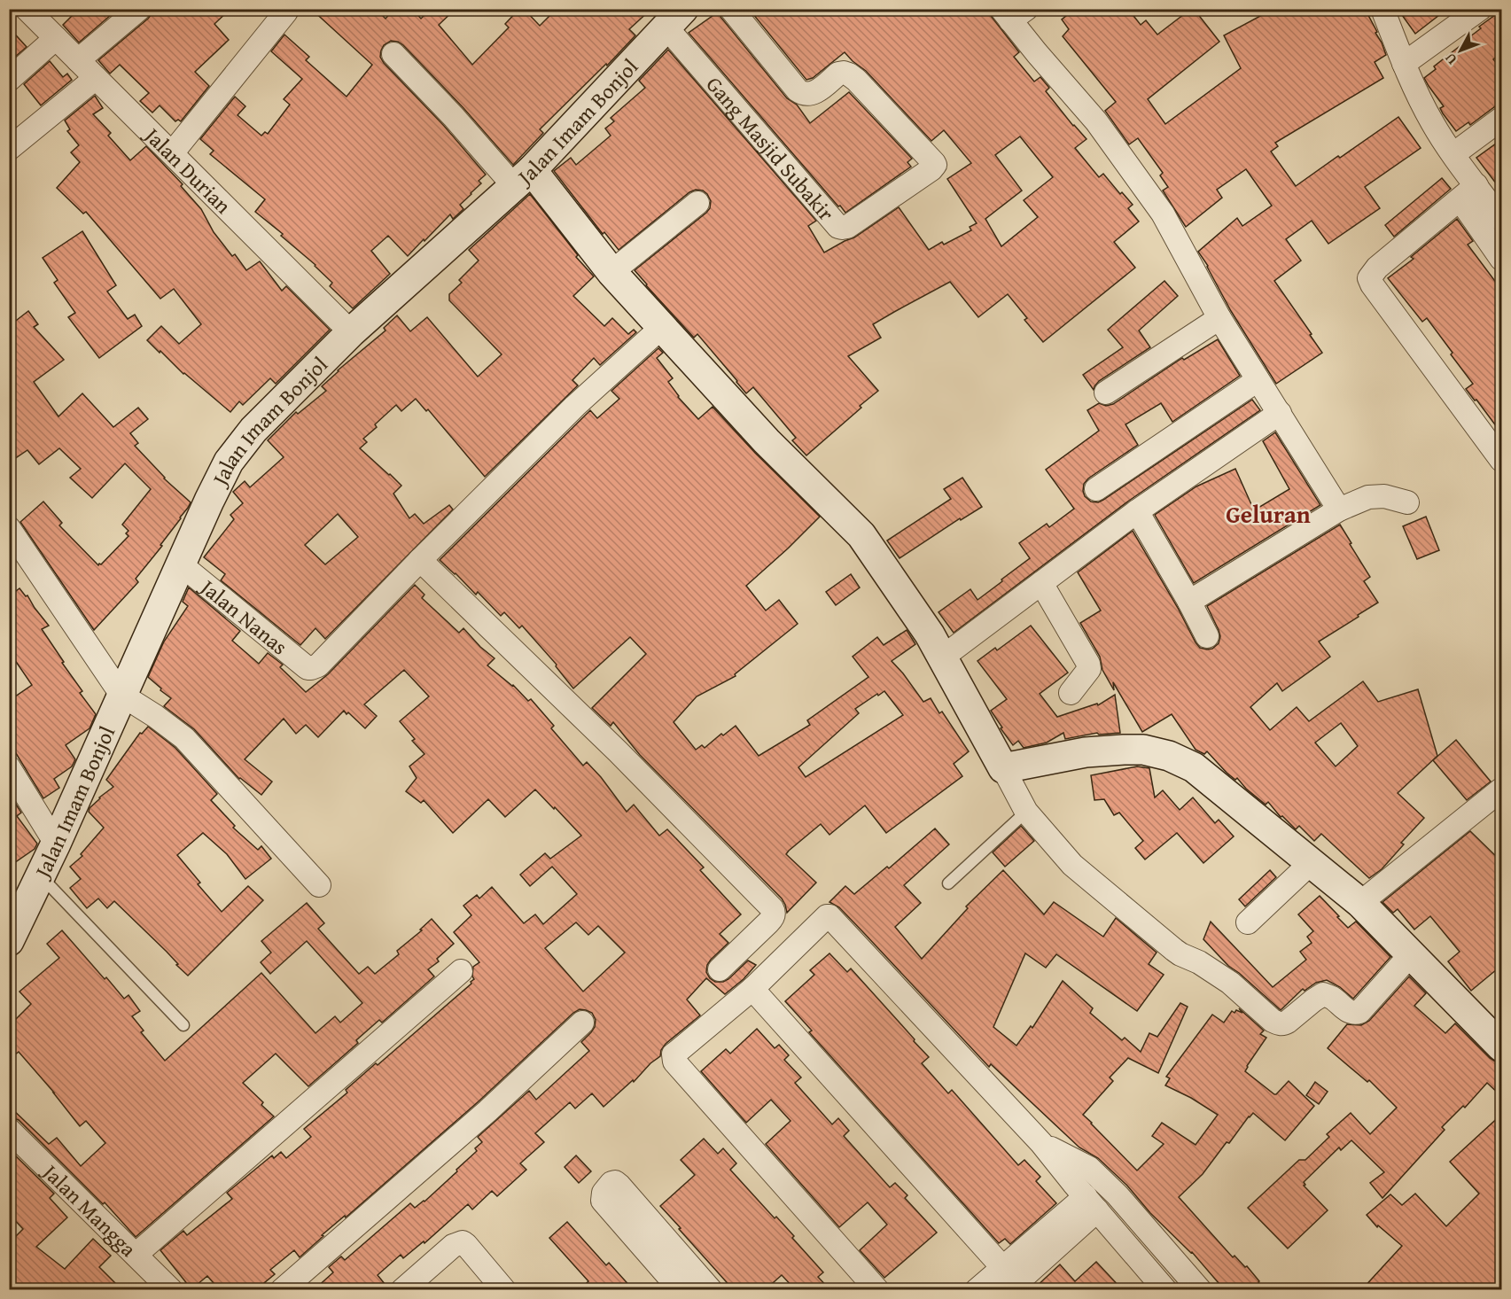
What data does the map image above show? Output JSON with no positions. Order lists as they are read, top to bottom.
{
  "streets": {
    "street": [
      "Jalan Imam Bonjol",
      "Gang Masjid Subakir",
      "Jalan Durian",
      "Jalan Nanas",
      "Jalan Mangga"
    ]
  },
  "crossings": [
    ["Jalan Imam Bonjol", "Gang Masjid Subakir"],
    ["Jalan Imam Bonjol", "Jalan Durian"],
    ["Jalan Imam Bonjol", "Jalan Nanas"]
  ],
  "districts": ["Geluran"],
  "north": "bottom left"
}
